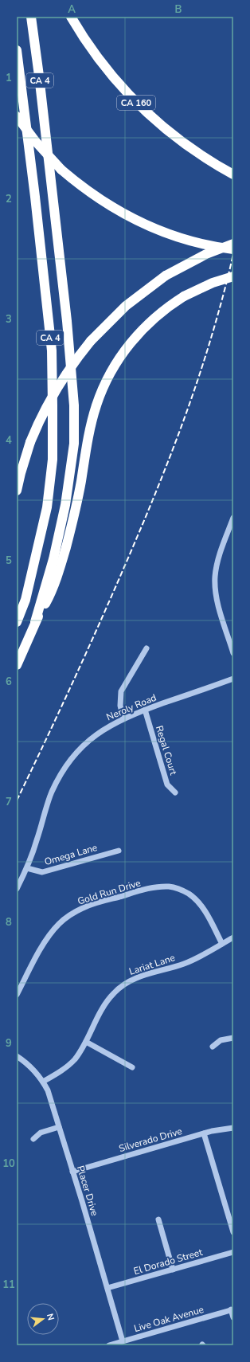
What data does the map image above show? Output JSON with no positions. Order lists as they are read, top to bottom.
{
  "streets": {
    "highway": ["CA 4", "CA 160"],
    "street": [
      "Neroly Road",
      "Regal Court",
      "Omega Lane",
      "Gold Run Drive",
      "Lariat Lane",
      "Silverado Drive",
      "Placer Drive",
      "El Dorado Street",
      "Live Oak Avenue"
    ]
  },
  "crossings": [
    ["Neroly Road", "Regal Court"],
    ["Neroly Road", "Omega Lane"],
    ["Gold Run Drive", "Lariat Lane"],
    ["Lariat Lane", "Placer Drive"],
    ["Silverado Drive", "Placer Drive"],
    ["Placer Drive", "El Dorado Street"],
    ["Placer Drive", "Live Oak Avenue"]
  ],
  "north": "right",
  "grid": {
    "columns": ["A", "B"],
    "rows": [
      "1",
      "2",
      "3",
      "4",
      "5",
      "6",
      "7",
      "8",
      "9",
      "10",
      "11"
    ]
  }
}
